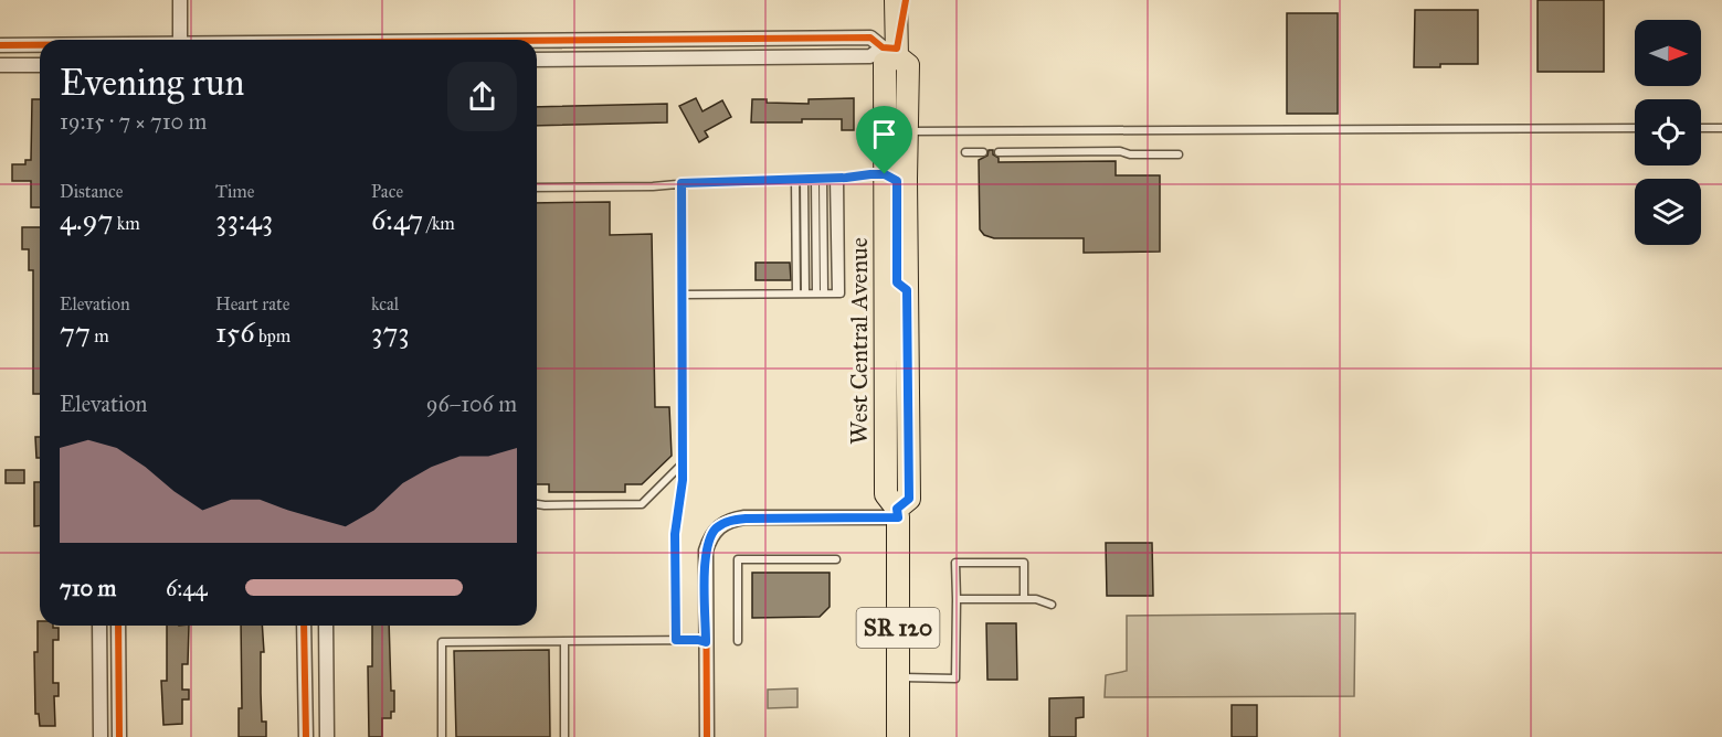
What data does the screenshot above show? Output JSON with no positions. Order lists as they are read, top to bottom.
{
  "streets": {
    "main road": ["West Central Avenue", "SR 120"]
  },
  "north": "right",
  "page": {
    "heading": ["Evening run", "19:15 · 7 × 710 m"],
    "stats": [
      ["Distance", "4.97 km"],
      ["Time", "33:43"],
      ["Pace", "6:47 /km"],
      ["Elevation", "77 m"],
      ["Heart rate", "156 bpm"],
      ["kcal", "373"]
    ],
    "chart": ["Elevation", "96–106 m"],
    "list": [
      {
        "name": "710 m",
        "note": "6:44"
      }
    ]
  }
}
